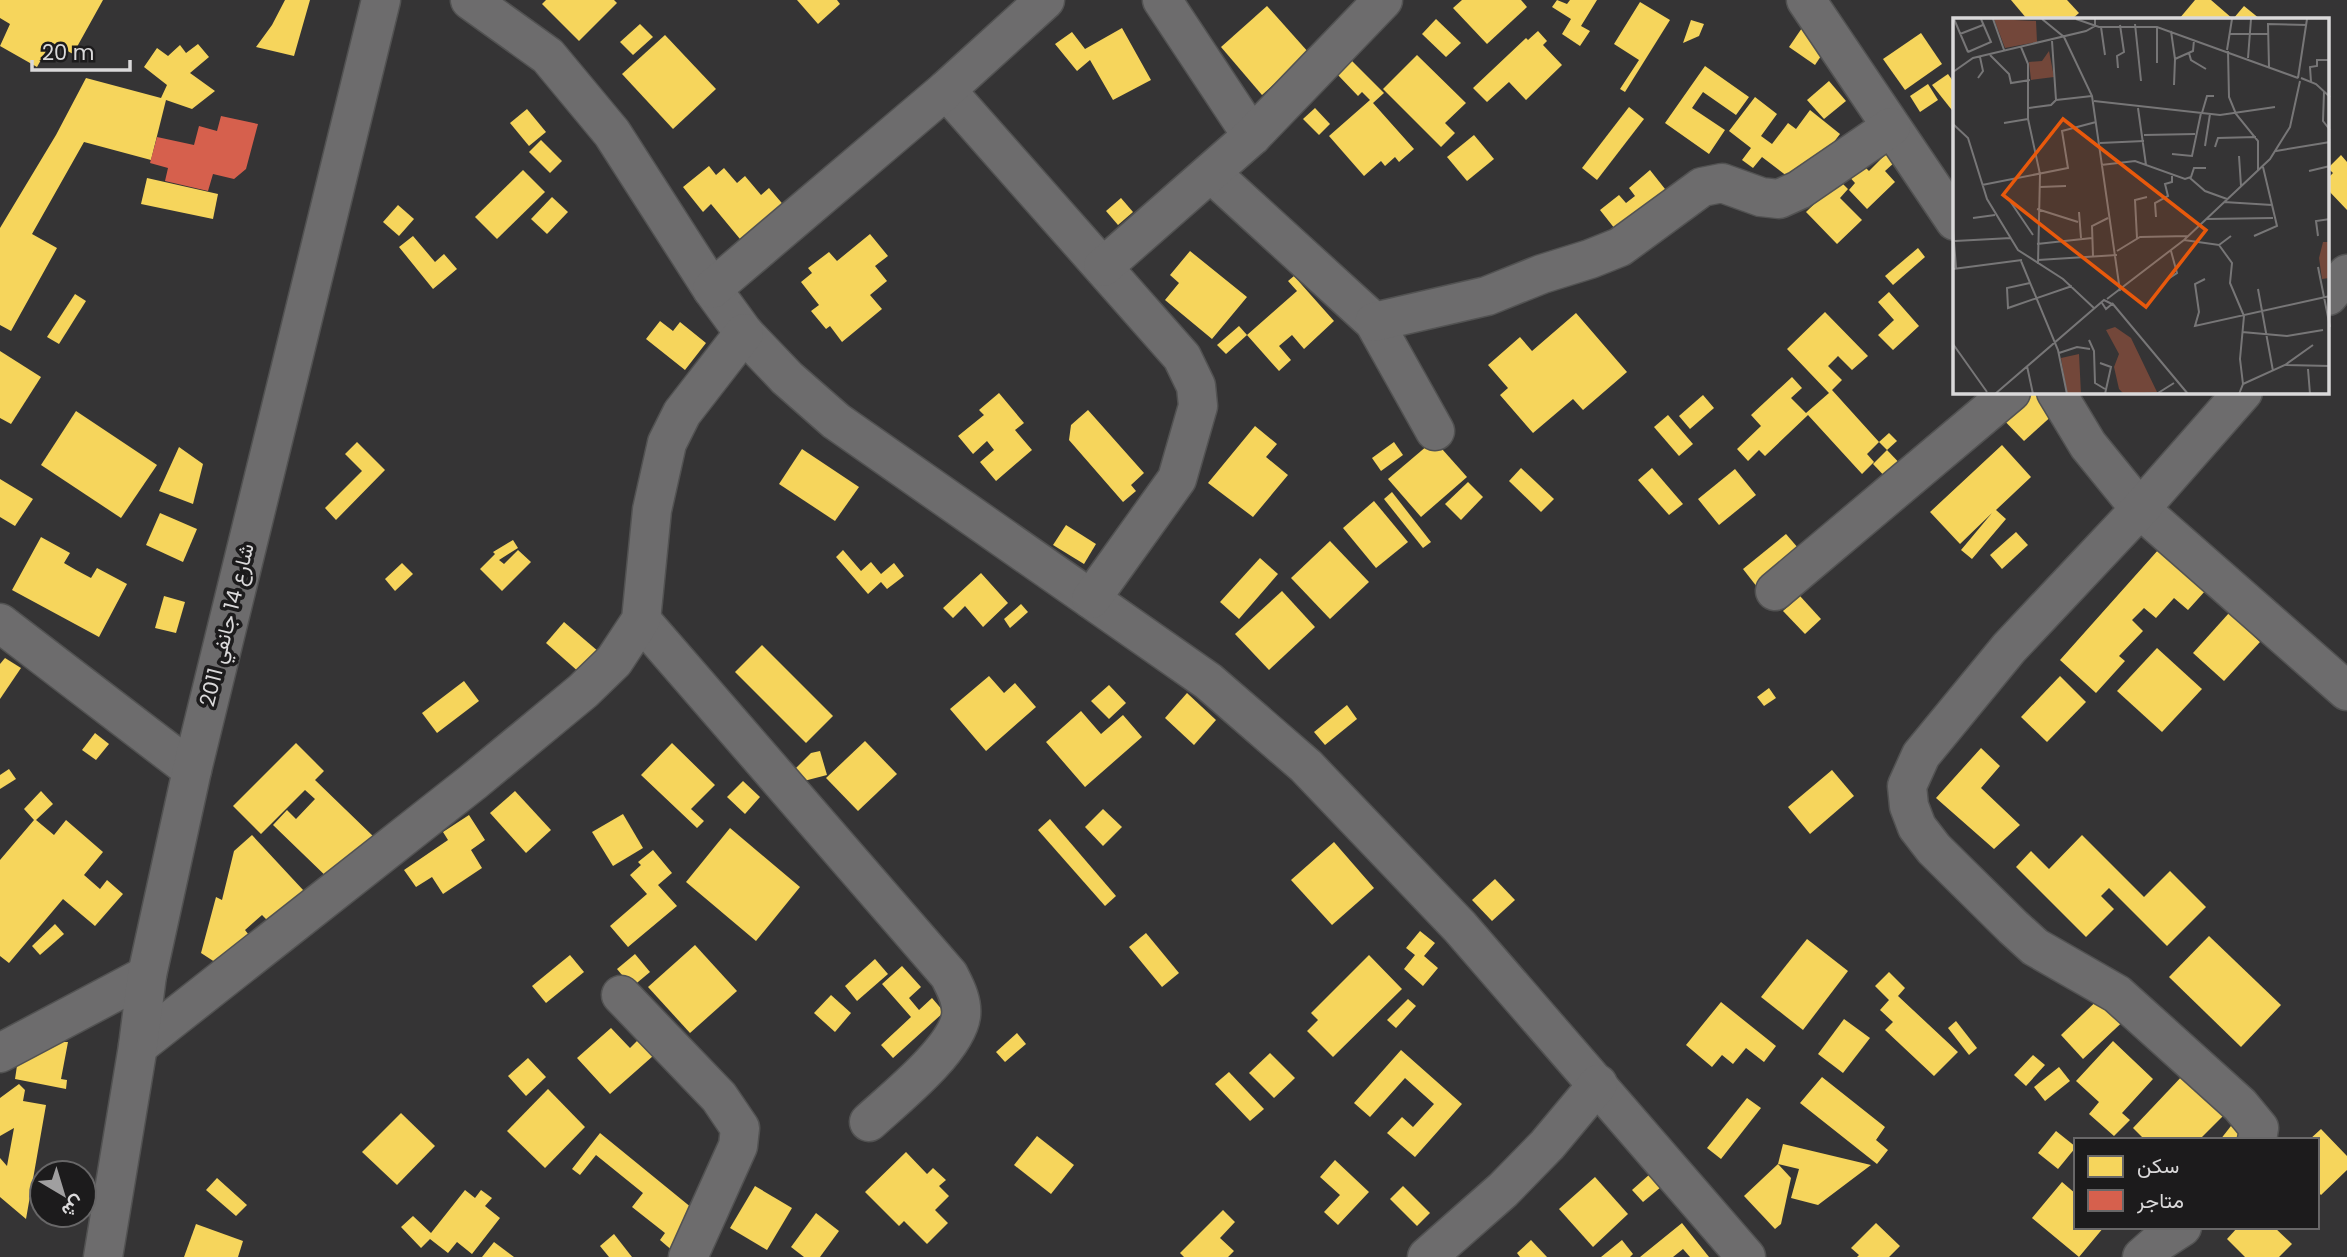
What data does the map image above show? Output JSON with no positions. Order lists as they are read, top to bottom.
{
  "streets": {
    "street": ["شارع 14 جانفي 2011"]
  },
  "legend": ["سكن", "متاجر"],
  "scale_bar": "20 m",
  "north": "bottom right"
}
